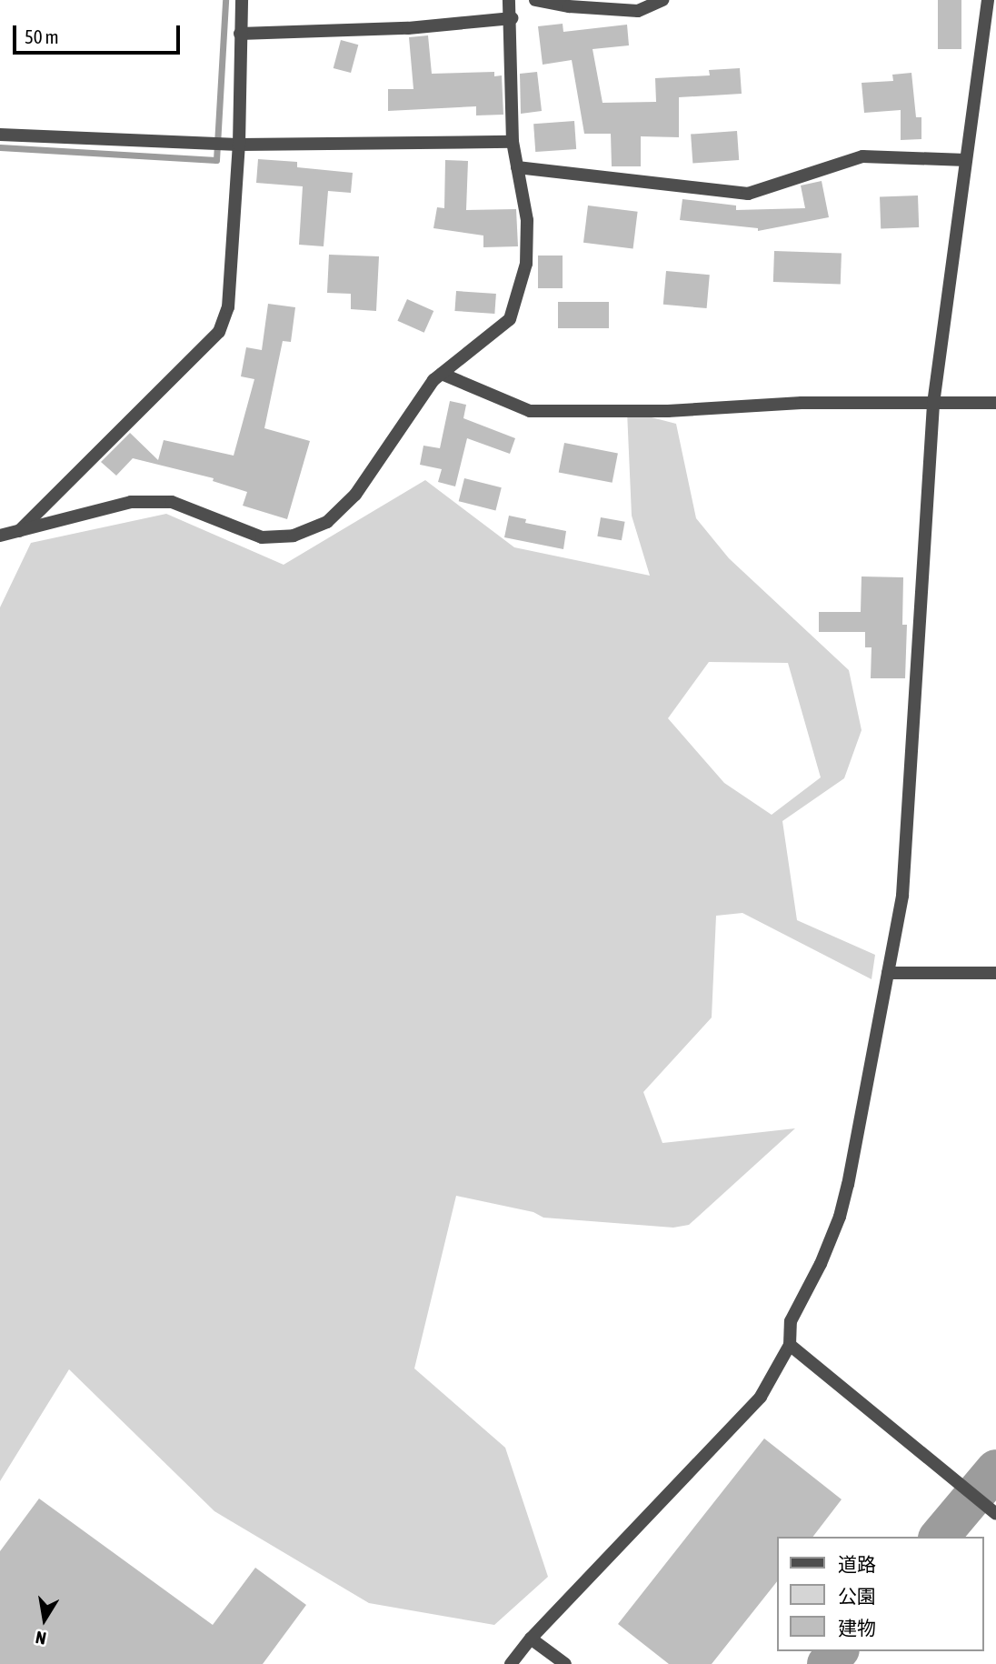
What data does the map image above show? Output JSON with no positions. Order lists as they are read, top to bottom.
{
  "legend": ["道路", "公園", "建物"],
  "scale_bar": "50 m",
  "north": "bottom"
}
